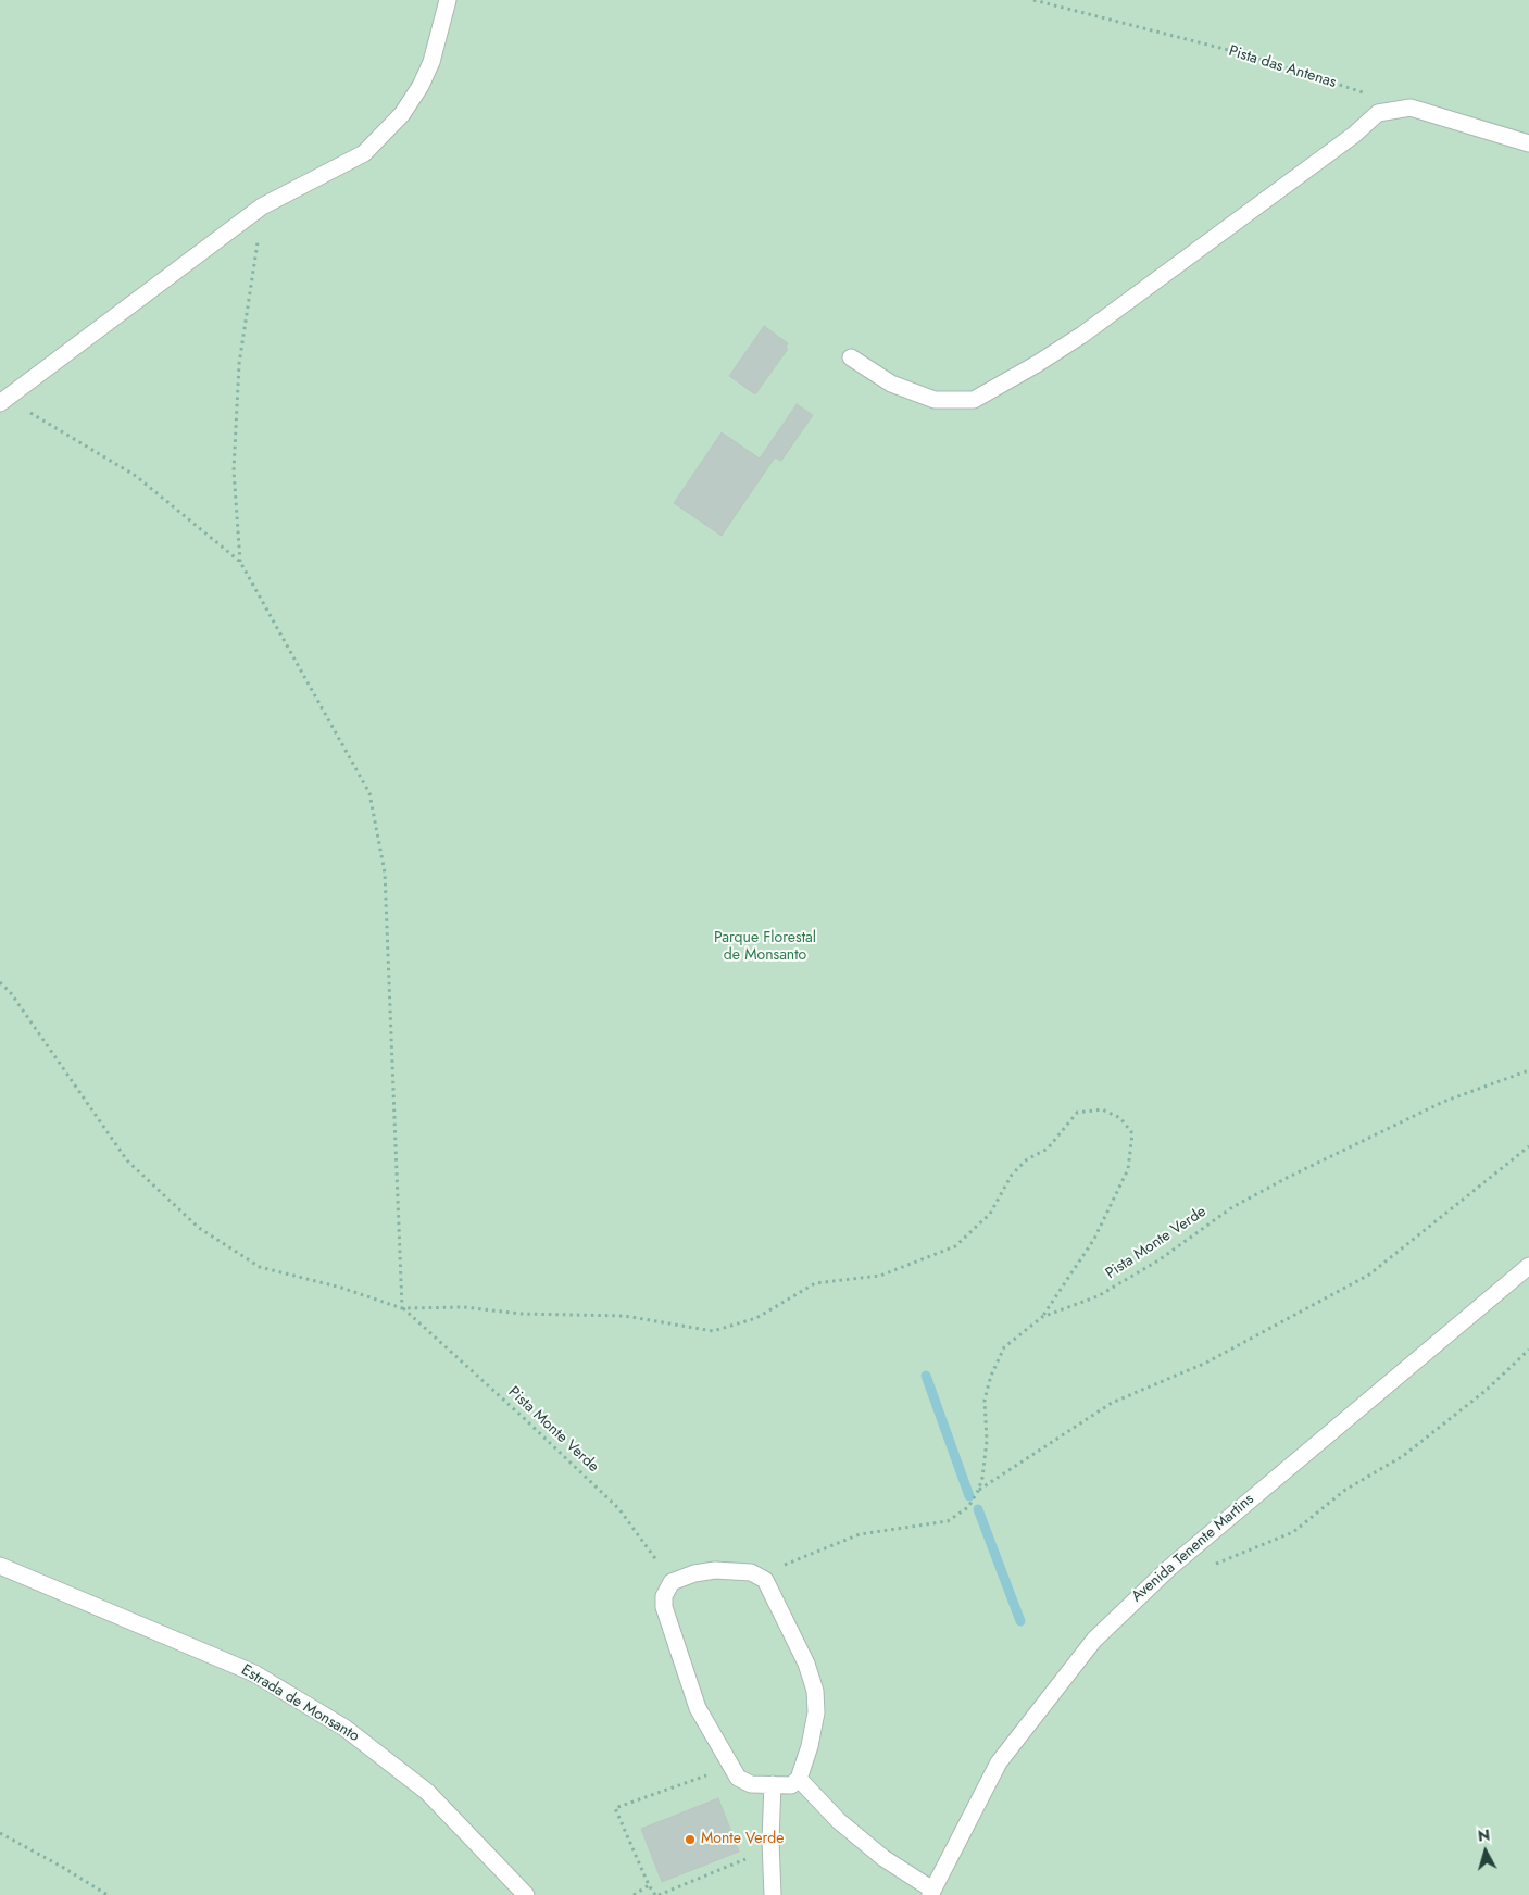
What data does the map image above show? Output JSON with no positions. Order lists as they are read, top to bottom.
{
  "streets": {
    "street": ["Avenida Tenente Martins", "Estrada de Monsanto"],
    "path": ["Pista das Antenas", "Pista Monte Verde"]
  },
  "parks": ["Parque Florestal de Monsanto"],
  "places": ["Monte Verde"],
  "north": "top"
}
